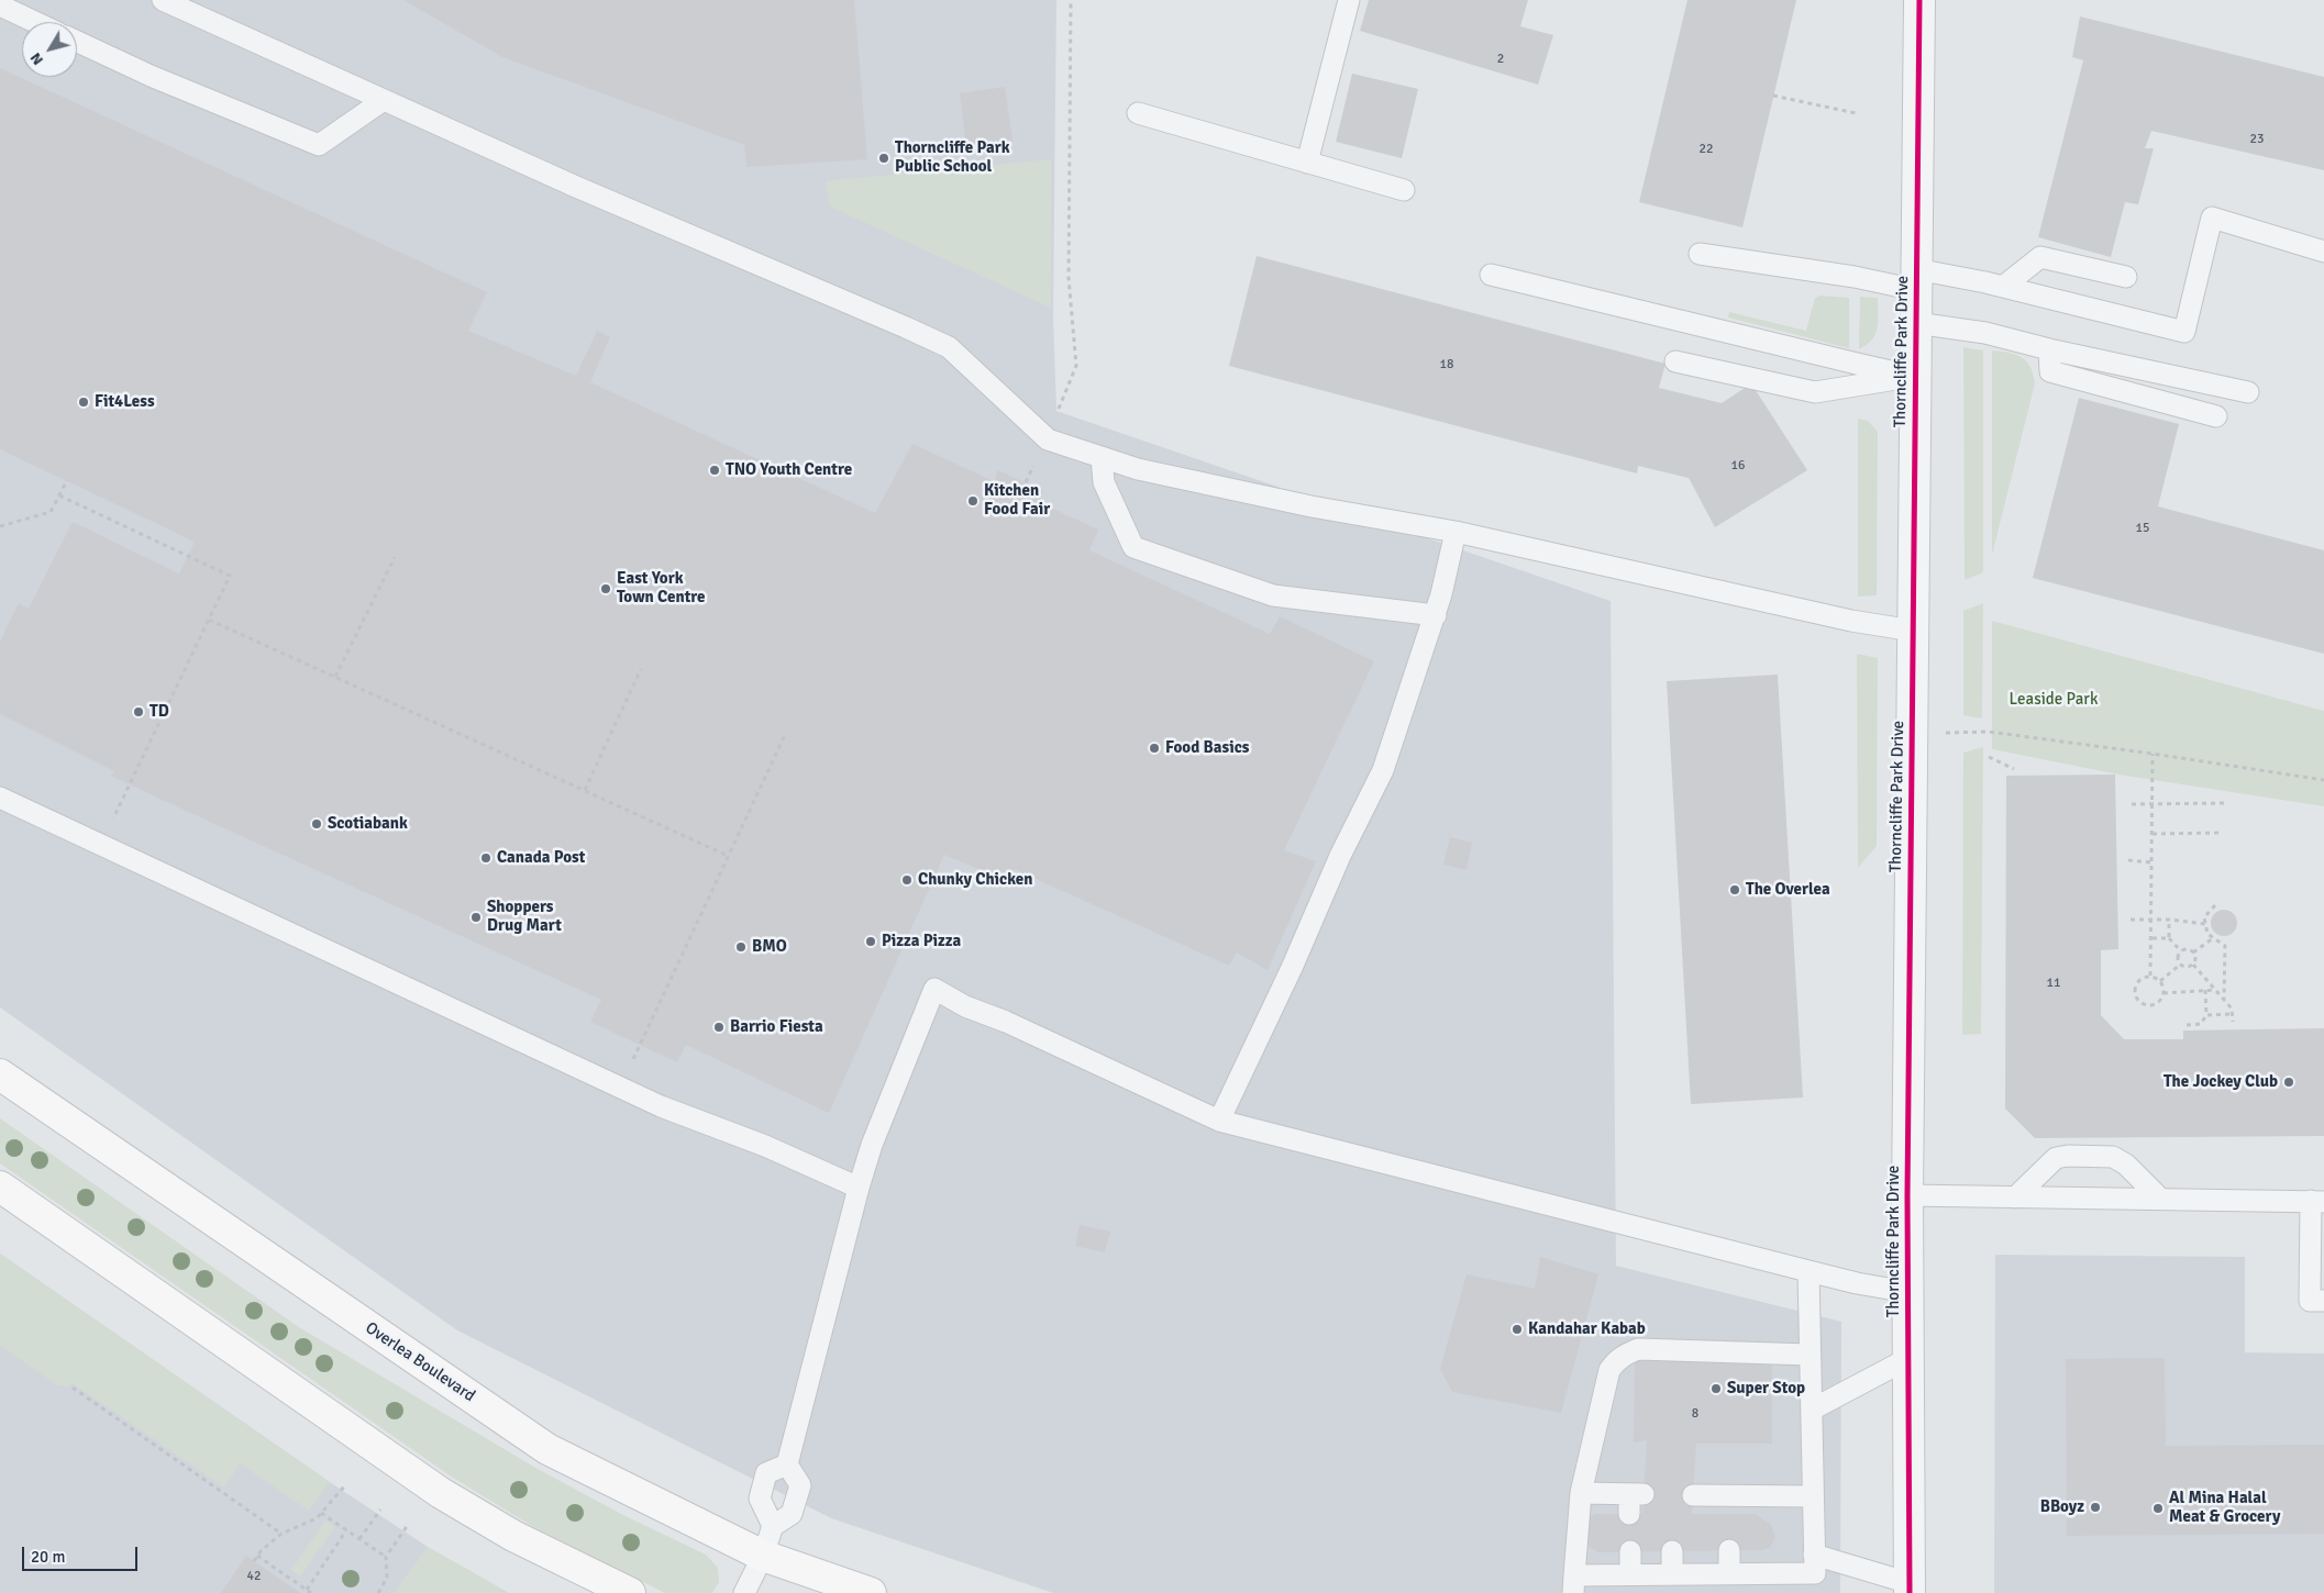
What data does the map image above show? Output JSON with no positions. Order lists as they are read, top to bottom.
{
  "streets": {
    "main road": ["Overlea Boulevard"],
    "street": ["Thorncliffe Park Drive"]
  },
  "parks": ["Leaside Park"],
  "places": [
    "Thorncliffe Park Public School",
    "Fit4Less",
    "TNO Youth Centre",
    "Kitchen Food Fair",
    "East York Town Centre",
    "TD",
    "Food Basics",
    "Scotiabank",
    "Canada Post",
    "Chunky Chicken",
    "The Overlea",
    "Shoppers Drug Mart",
    "Pizza Pizza",
    "BMO",
    "Barrio Fiesta",
    "The Jockey Club",
    "Kandahar Kabab",
    "Super Stop",
    "BBoyz",
    "Al Mina Halal Meat & Grocery"
  ],
  "house_numbers": [
    "2",
    "23",
    "22",
    "18",
    "16",
    "15",
    "11",
    "8",
    "42"
  ],
  "scale_bar": "20 m",
  "north": "bottom left"
}
